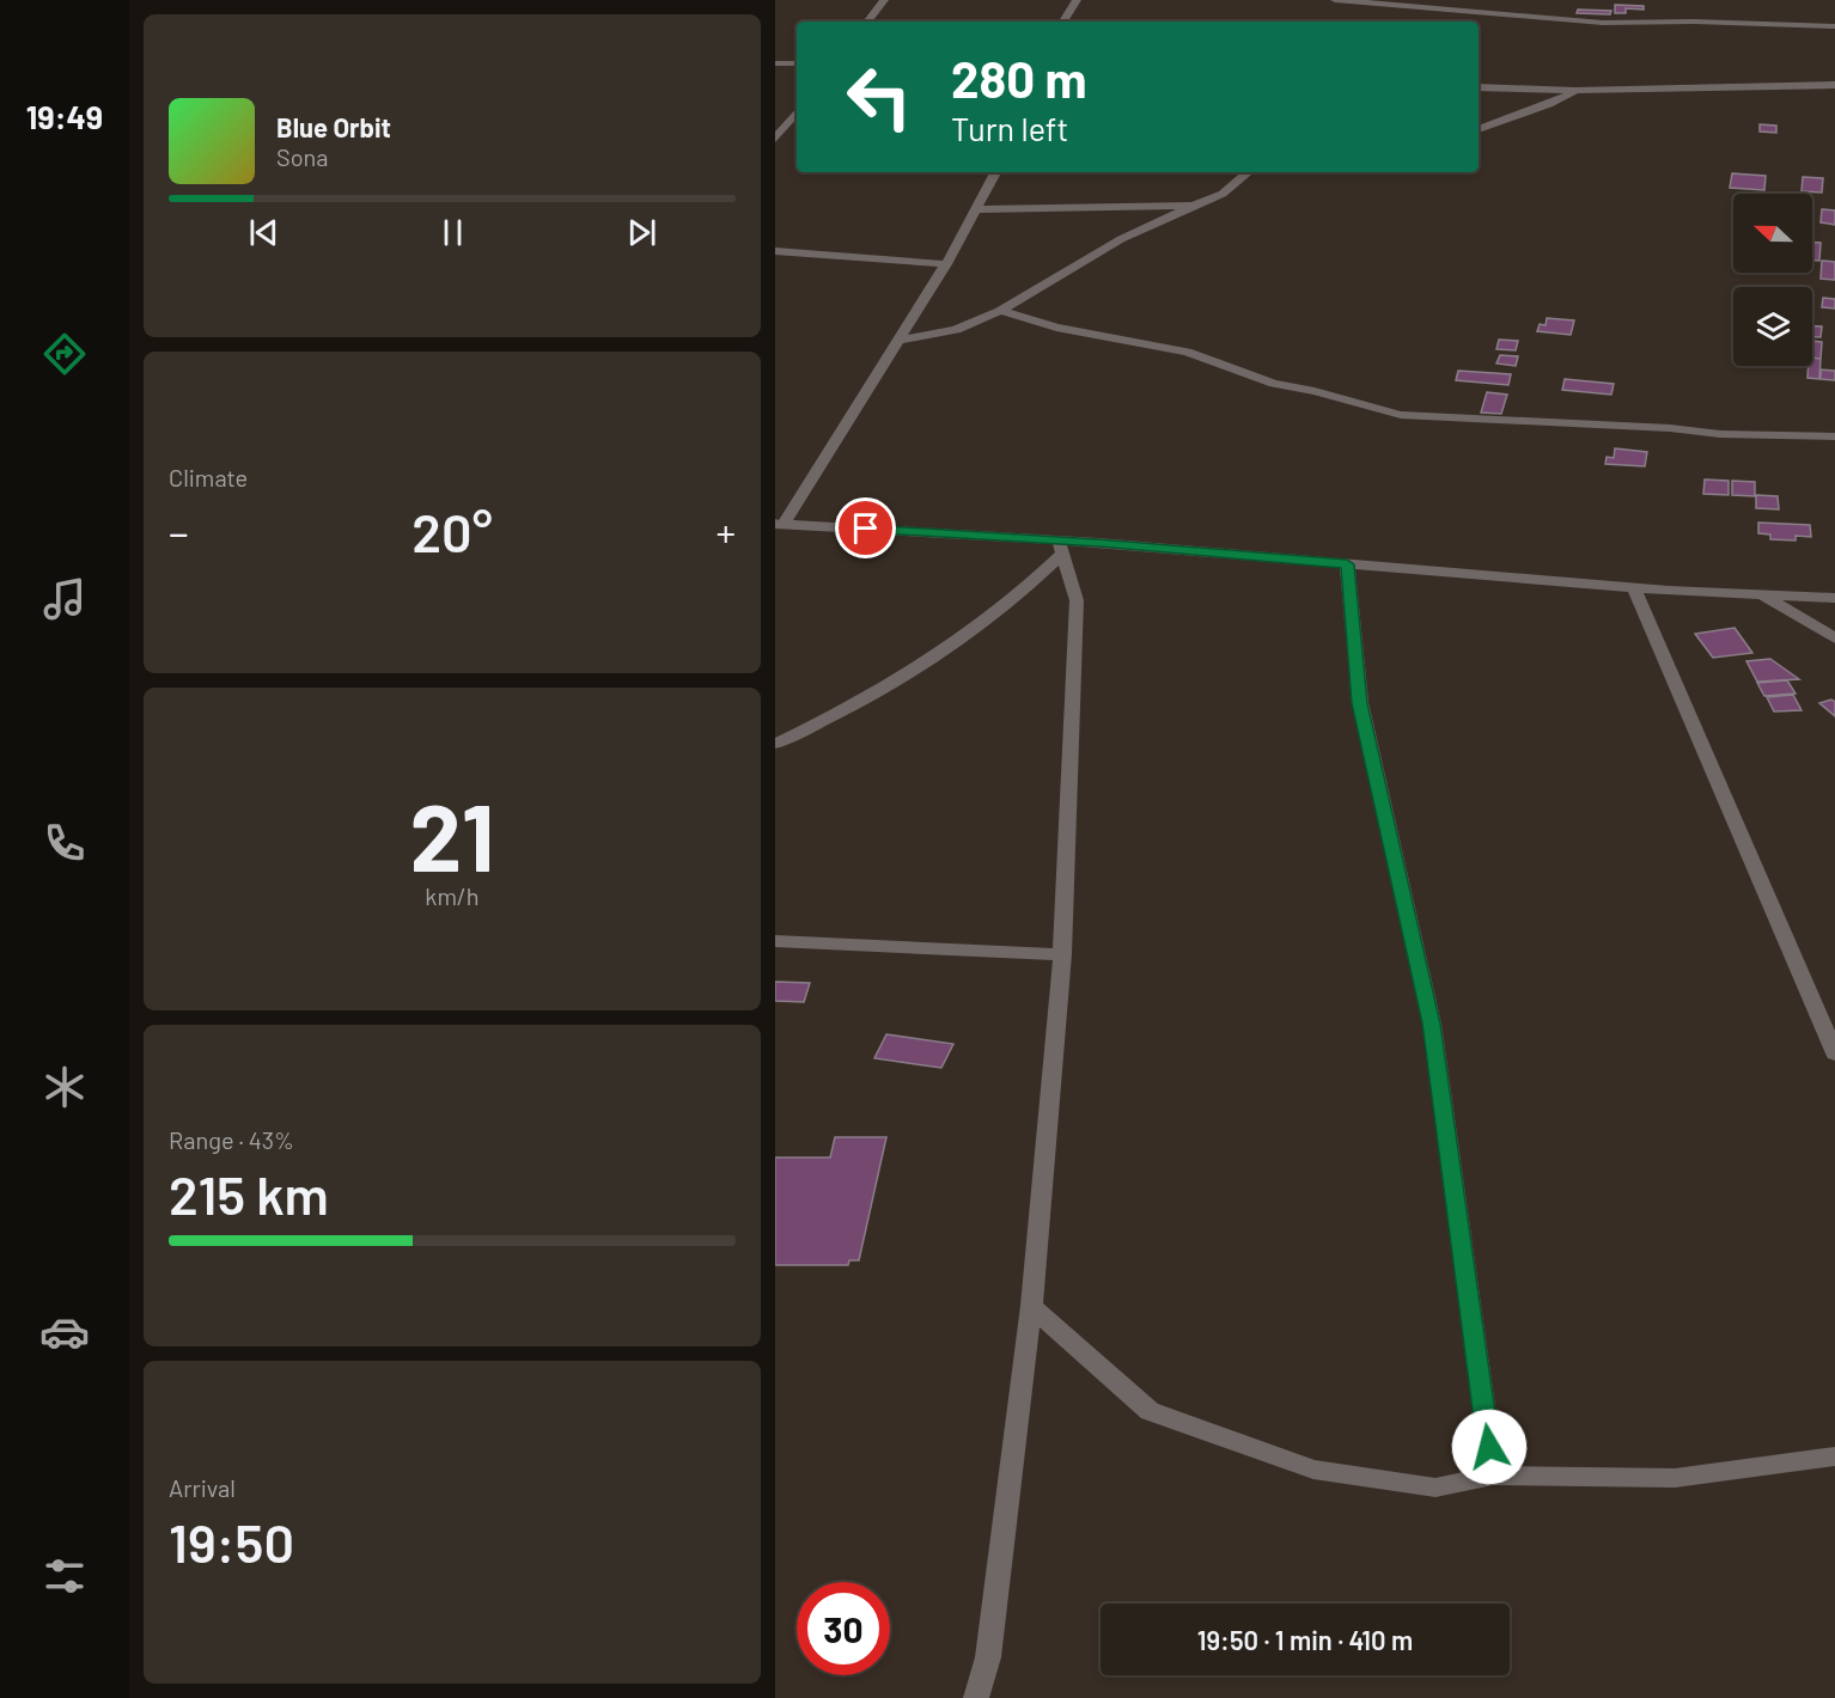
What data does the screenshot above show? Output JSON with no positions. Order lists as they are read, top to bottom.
{
  "north": "left",
  "page": {
    "tabs": "19:49",
    "turn": ["280 m", "Turn left"],
    "song": ["Blue Orbit", "Sona"],
    "tile": [
      "Climate",
      ["21", "km/h"],
      ["Range · 43%", "215 km"],
      ["Arrival", "19:50"]
    ],
    "heat": ["−", "20°", "+"],
    "limit": "30",
    "trip": "19:50 · 1 min · 410 m"
  }
}
